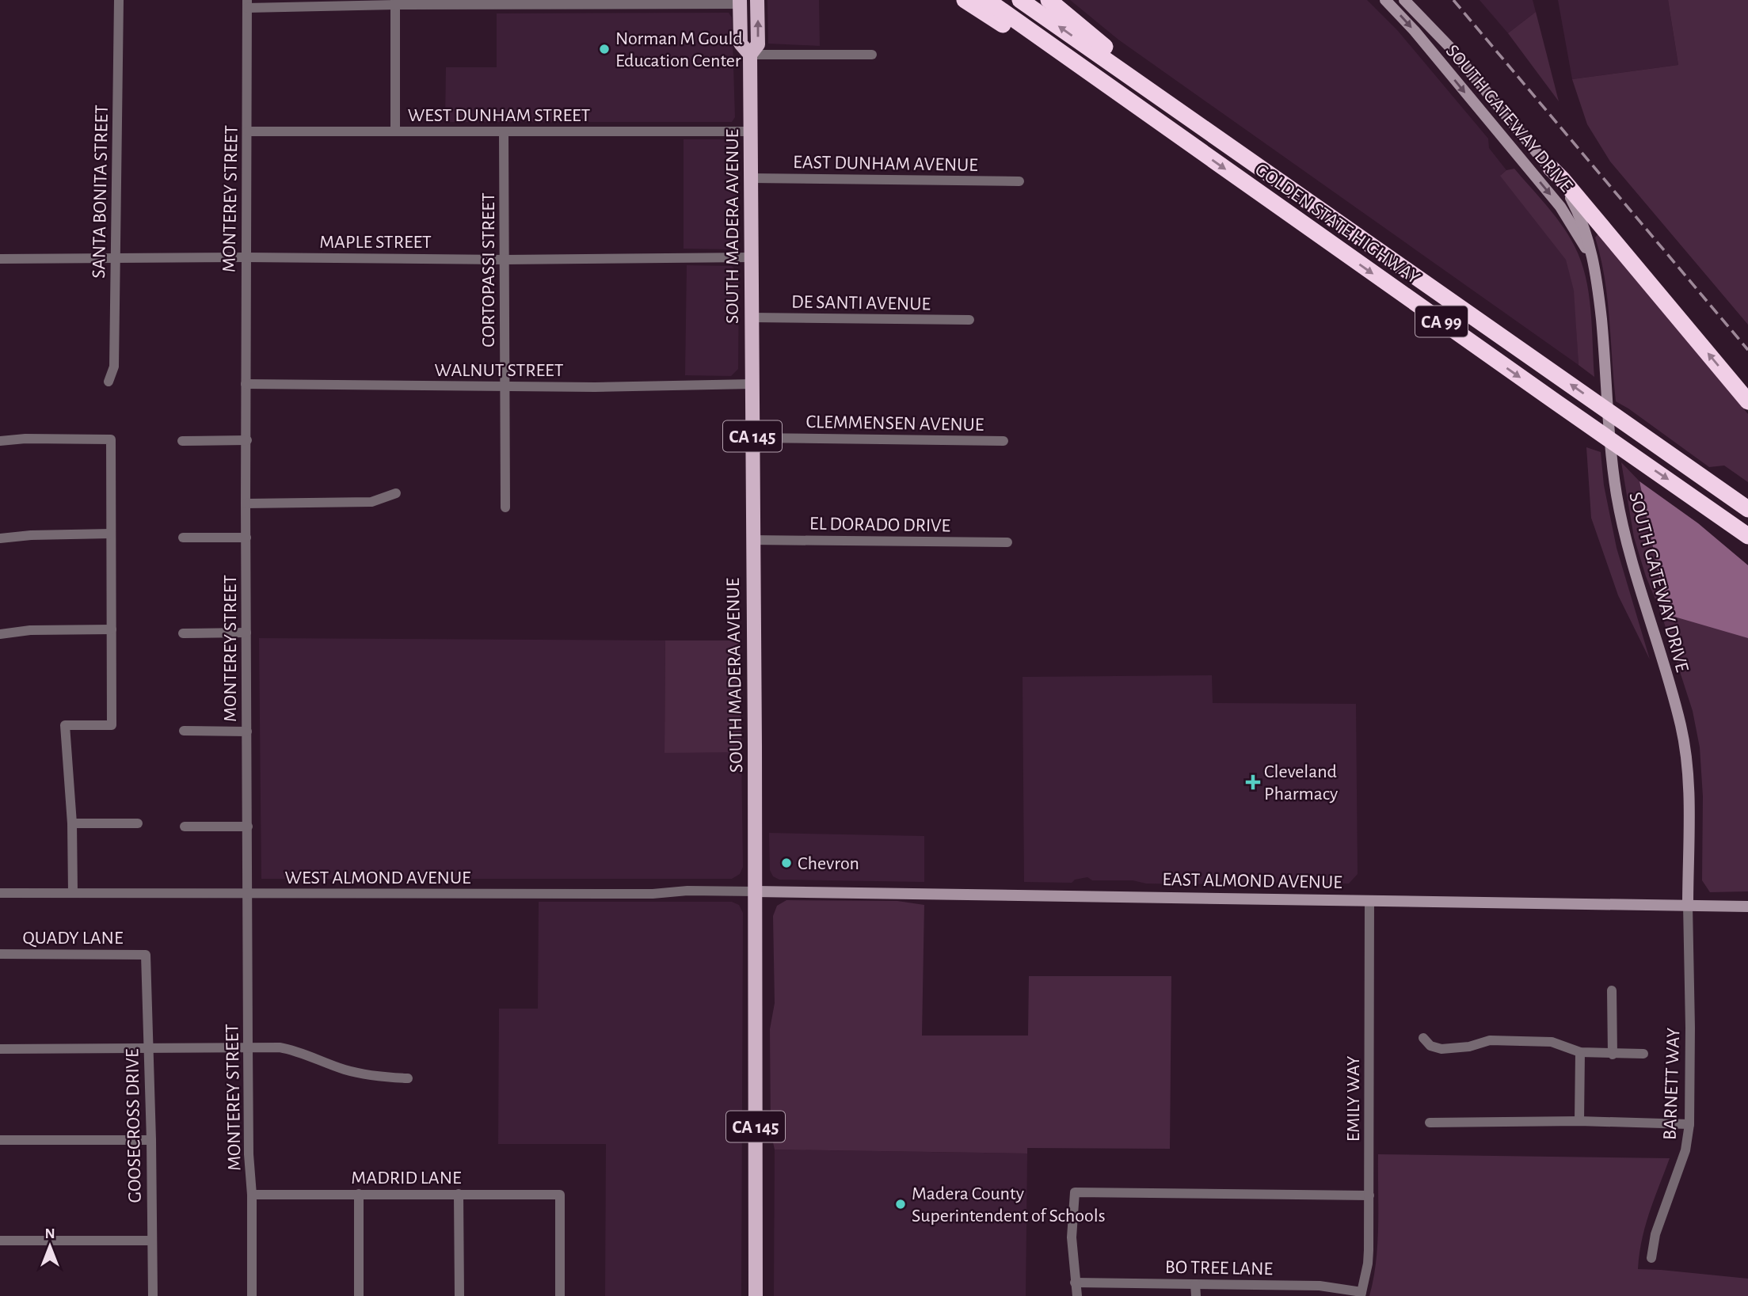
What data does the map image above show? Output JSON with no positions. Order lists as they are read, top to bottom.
{
  "streets": {
    "highway": ["GOLDEN STATE HIGHWAY", "CA 99"],
    "main road": [
      "SOUTH GATEWAY DRIVE",
      "SOUTH MADERA AVENUE",
      "CA 145",
      "EAST ALMOND AVENUE"
    ],
    "street": [
      "WEST DUNHAM STREET",
      "EAST DUNHAM AVENUE",
      "SANTA BONITA STREET",
      "MONTEREY STREET",
      "MAPLE STREET",
      "CORTOPASSI STREET",
      "DE SANTI AVENUE",
      "WALNUT STREET",
      "CLEMMENSEN AVENUE",
      "EL DORADO DRIVE",
      "WEST ALMOND AVENUE",
      "QUADY LANE",
      "BARNETT WAY",
      "EMILY WAY",
      "GOOSECROSS DRIVE",
      "MADRID LANE",
      "BO TREE LANE"
    ]
  },
  "crossings": [
    ["WEST DUNHAM STREET", "MONTEREY STREET"],
    ["WEST DUNHAM STREET", "SOUTH MADERA AVENUE"],
    ["WEST DUNHAM STREET", "CORTOPASSI STREET"],
    ["SOUTH GATEWAY DRIVE", "EAST ALMOND AVENUE"],
    ["SOUTH GATEWAY DRIVE", "BARNETT WAY"],
    ["EAST DUNHAM AVENUE", "SOUTH MADERA AVENUE"],
    ["SANTA BONITA STREET", "MAPLE STREET"],
    ["MONTEREY STREET", "MAPLE STREET"],
    ["MONTEREY STREET", "WALNUT STREET"],
    ["MONTEREY STREET", "WEST ALMOND AVENUE"],
    ["MONTEREY STREET", "MADRID LANE"],
    ["SOUTH MADERA AVENUE", "MAPLE STREET"],
    ["SOUTH MADERA AVENUE", "DE SANTI AVENUE"],
    ["SOUTH MADERA AVENUE", "WALNUT STREET"],
    ["SOUTH MADERA AVENUE", "CLEMMENSEN AVENUE"],
    ["SOUTH MADERA AVENUE", "EL DORADO DRIVE"],
    ["SOUTH MADERA AVENUE", "WEST ALMOND AVENUE"],
    ["SOUTH MADERA AVENUE", "EAST ALMOND AVENUE"],
    ["MAPLE STREET", "CORTOPASSI STREET"],
    ["CORTOPASSI STREET", "WALNUT STREET"],
    ["WEST ALMOND AVENUE", "EAST ALMOND AVENUE"],
    ["EAST ALMOND AVENUE", "BARNETT WAY"],
    ["EAST ALMOND AVENUE", "EMILY WAY"],
    ["QUADY LANE", "GOOSECROSS DRIVE"],
    ["EMILY WAY", "BO TREE LANE"]
  ],
  "places": {
    "other": ["Norman M Gould Education Center", "Chevron", "Madera County Superintendent of Schools"],
    "health": ["Cleveland Pharmacy"]
  },
  "north": "top"
}
